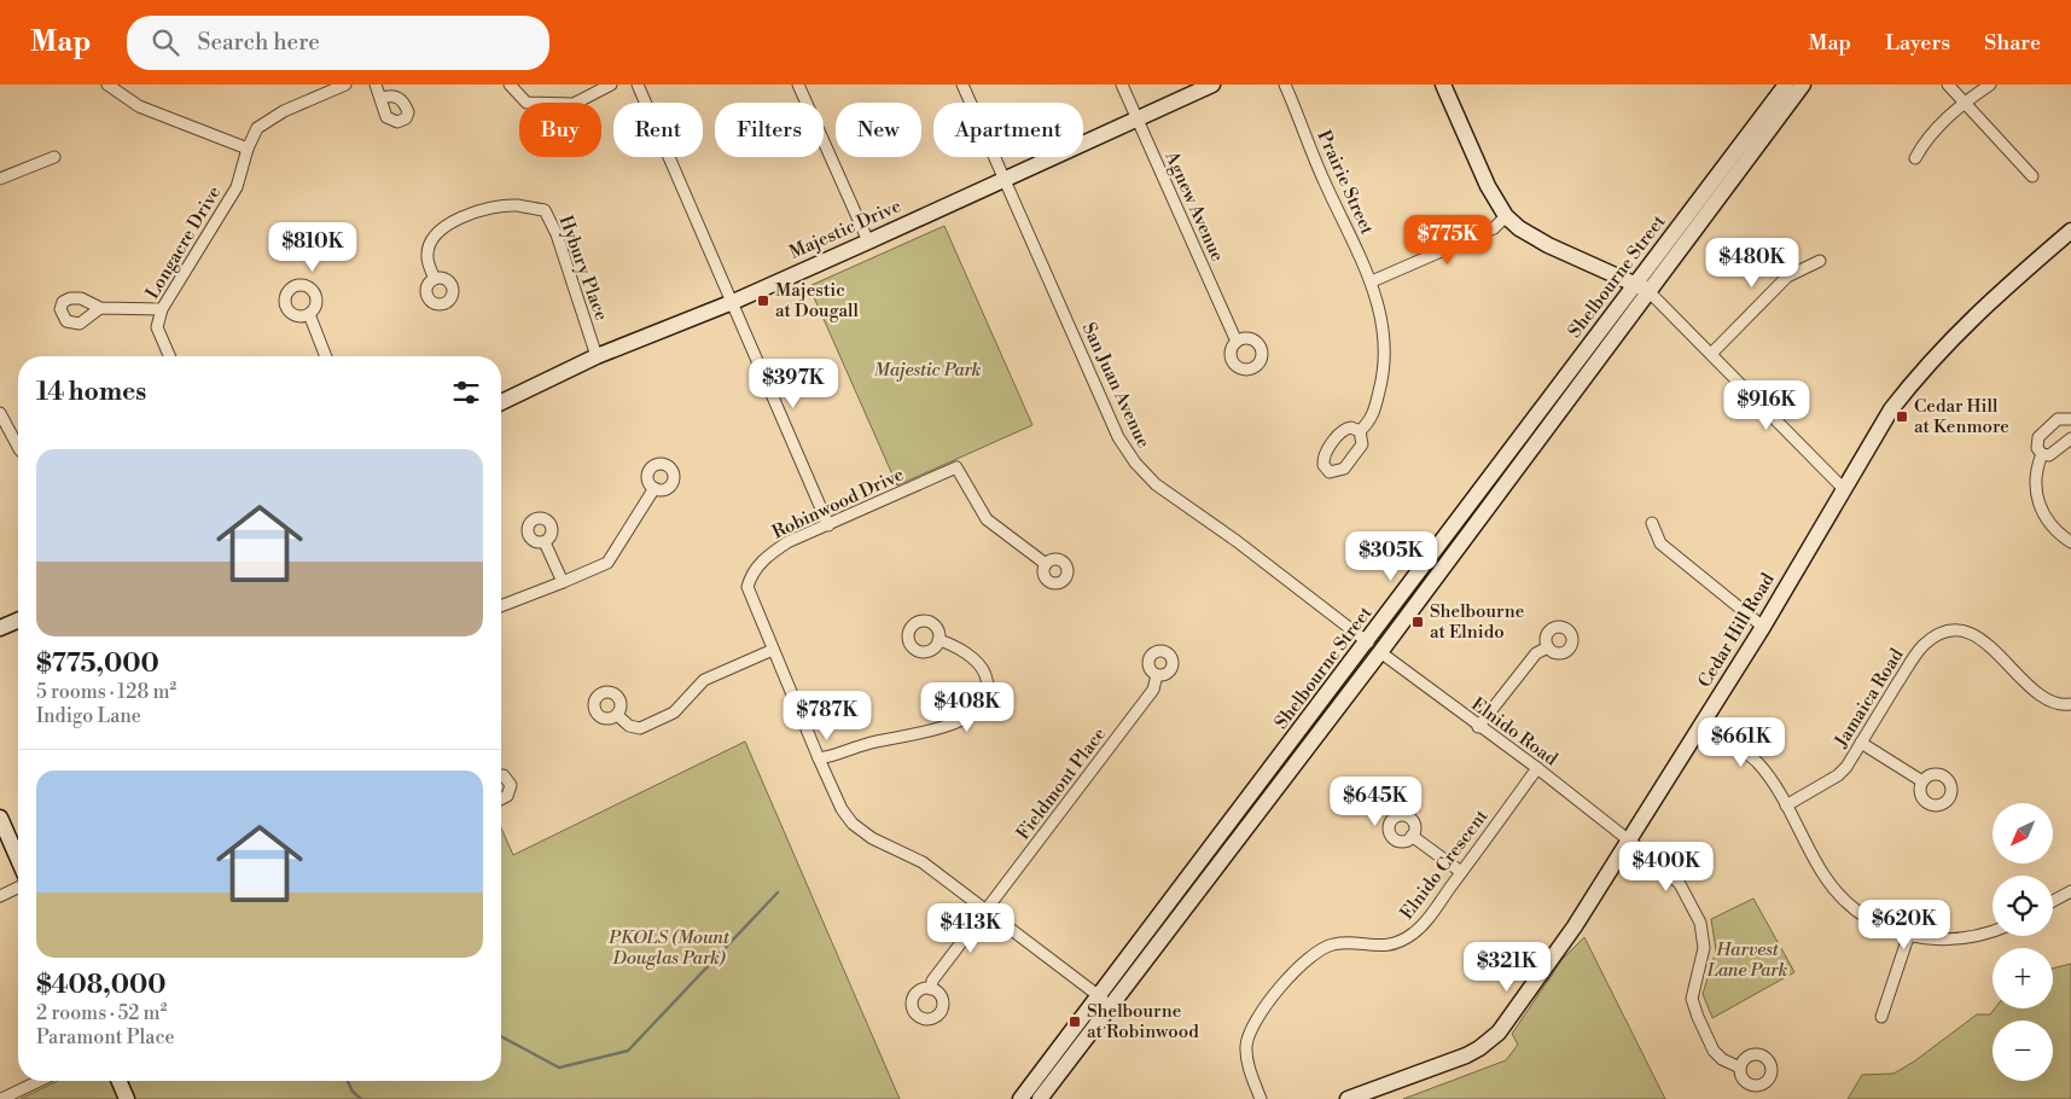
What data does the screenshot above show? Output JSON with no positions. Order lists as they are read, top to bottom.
{
  "streets": {
    "street": [
      "Prairie Street",
      "Agnew Avenue",
      "Majestic Drive",
      "Longacre Drive",
      "Hybury Place",
      "Shelbourne Street",
      "San Juan Avenue",
      "Robinwood Drive",
      "Cedar Hill Road",
      "Jamaica Road",
      "Elnido Road",
      "Fieldmont Place",
      "Elnido Crescent"
    ]
  },
  "crossings": [
    ["Agnew Avenue", "Majestic Drive"],
    ["Majestic Drive", "Hybury Place"],
    ["Majestic Drive", "San Juan Avenue"],
    ["Shelbourne Street", "San Juan Avenue"],
    ["Shelbourne Street", "Robinwood Drive"],
    ["Shelbourne Street", "Elnido Road"],
    ["San Juan Avenue", "Elnido Road"],
    ["Robinwood Drive", "Fieldmont Place"],
    ["Cedar Hill Road", "Elnido Road"],
    ["Elnido Road", "Elnido Crescent"]
  ],
  "parks": ["Majestic Park", "PKOLS (Mount Douglas Park)", "Harvest Lane Park"],
  "places": {
    "transit": [
      "Majestic at Dougall",
      "Cedar Hill at Kenmore",
      "Shelbourne at Elnido",
      "Shelbourne at Robinwood"
    ]
  },
  "north": "bottom left",
  "page": {
    "header": "Map",
    "search": "Search here",
    "nav": ["Map", "Layers", "Share"],
    "chip": [
      "Buy",
      "Rent",
      "Filters",
      "New",
      "Apartment"
    ],
    "price": [
      "$775K",
      "$810K",
      "$480K",
      "$397K",
      "$916K",
      "$305K",
      "$408K",
      "$787K",
      "$661K",
      "$645K",
      "$400K",
      "$620K",
      "$413K",
      "$321K"
    ],
    "heading": "14 homes",
    "list": [
      {
        "name": "$775,000",
        "note": "5 rooms · 128 m² · Indigo Lane"
      },
      {
        "name": "$408,000",
        "note": "2 rooms · 52 m² · Paramont Place"
      }
    ],
    "map_buttons": ["+", "−"]
  }
}
